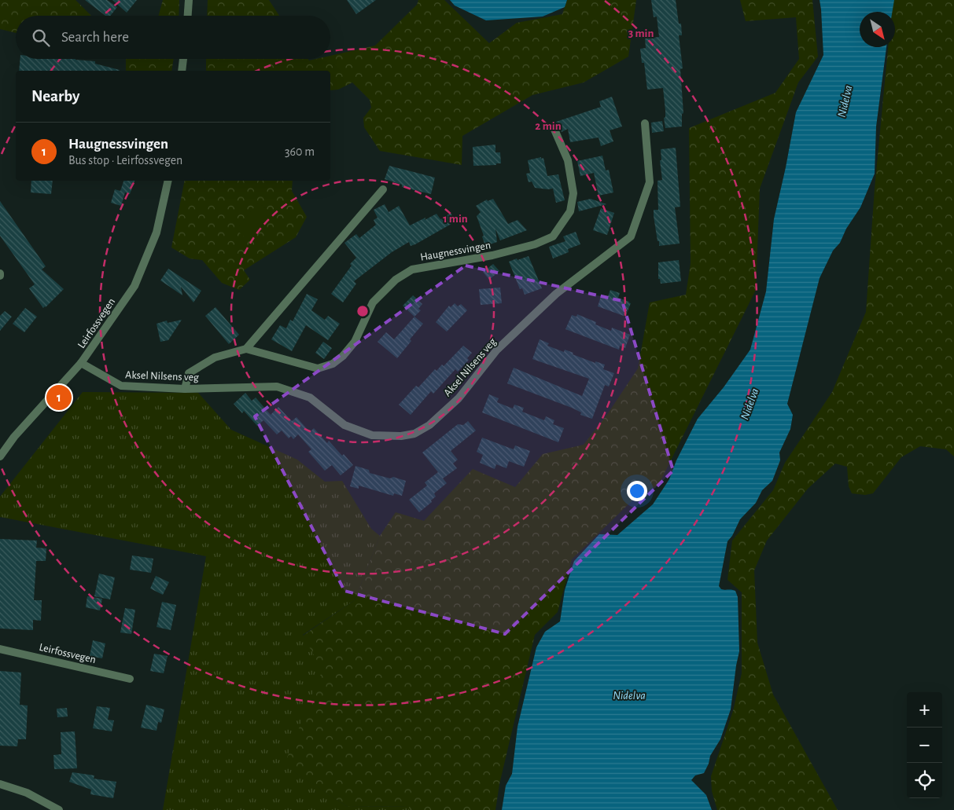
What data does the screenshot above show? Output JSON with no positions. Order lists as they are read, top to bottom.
{
  "streets": {
    "street": ["Haugnessvingen", "Leirfossvegen", "Aksel Nilsens veg"]
  },
  "crossings": [
    ["Leirfossvegen", "Aksel Nilsens veg"]
  ],
  "water": ["Nidelva"],
  "north": "bottom right",
  "page": {
    "search": "Search here",
    "heading": "Nearby",
    "list": [
      {
        "mark": "1",
        "name": "Haugnessvingen",
        "note": "Bus stop · Leirfossvegen",
        "value": "360 m"
      }
    ],
    "pins": "1",
    "map_buttons": ["+", "−"]
  },
  "rings": ["3 min", "2 min", "1 min"]
}
